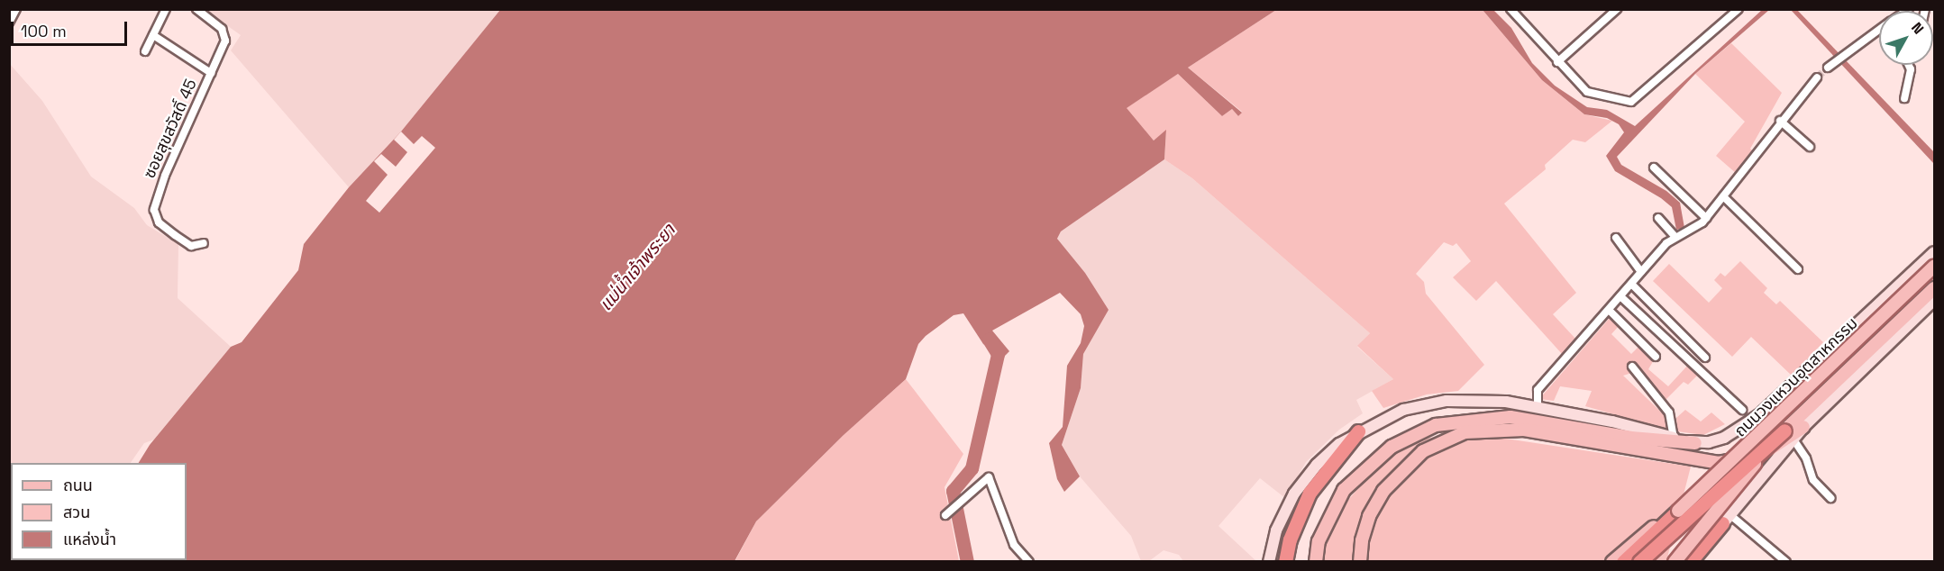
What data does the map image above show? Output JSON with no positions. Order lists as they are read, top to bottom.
{
  "streets": {
    "main road": ["ถนนวงแหวนอุตสาหกรรม"],
    "street": ["ซอยสุขสวัสดิ์ 45"]
  },
  "water": ["แม่น้ำเจ้าพระยา"],
  "legend": ["ถนน", "สวน", "แหล่งน้ำ"],
  "scale_bar": "100 m",
  "north": "top right"
}
